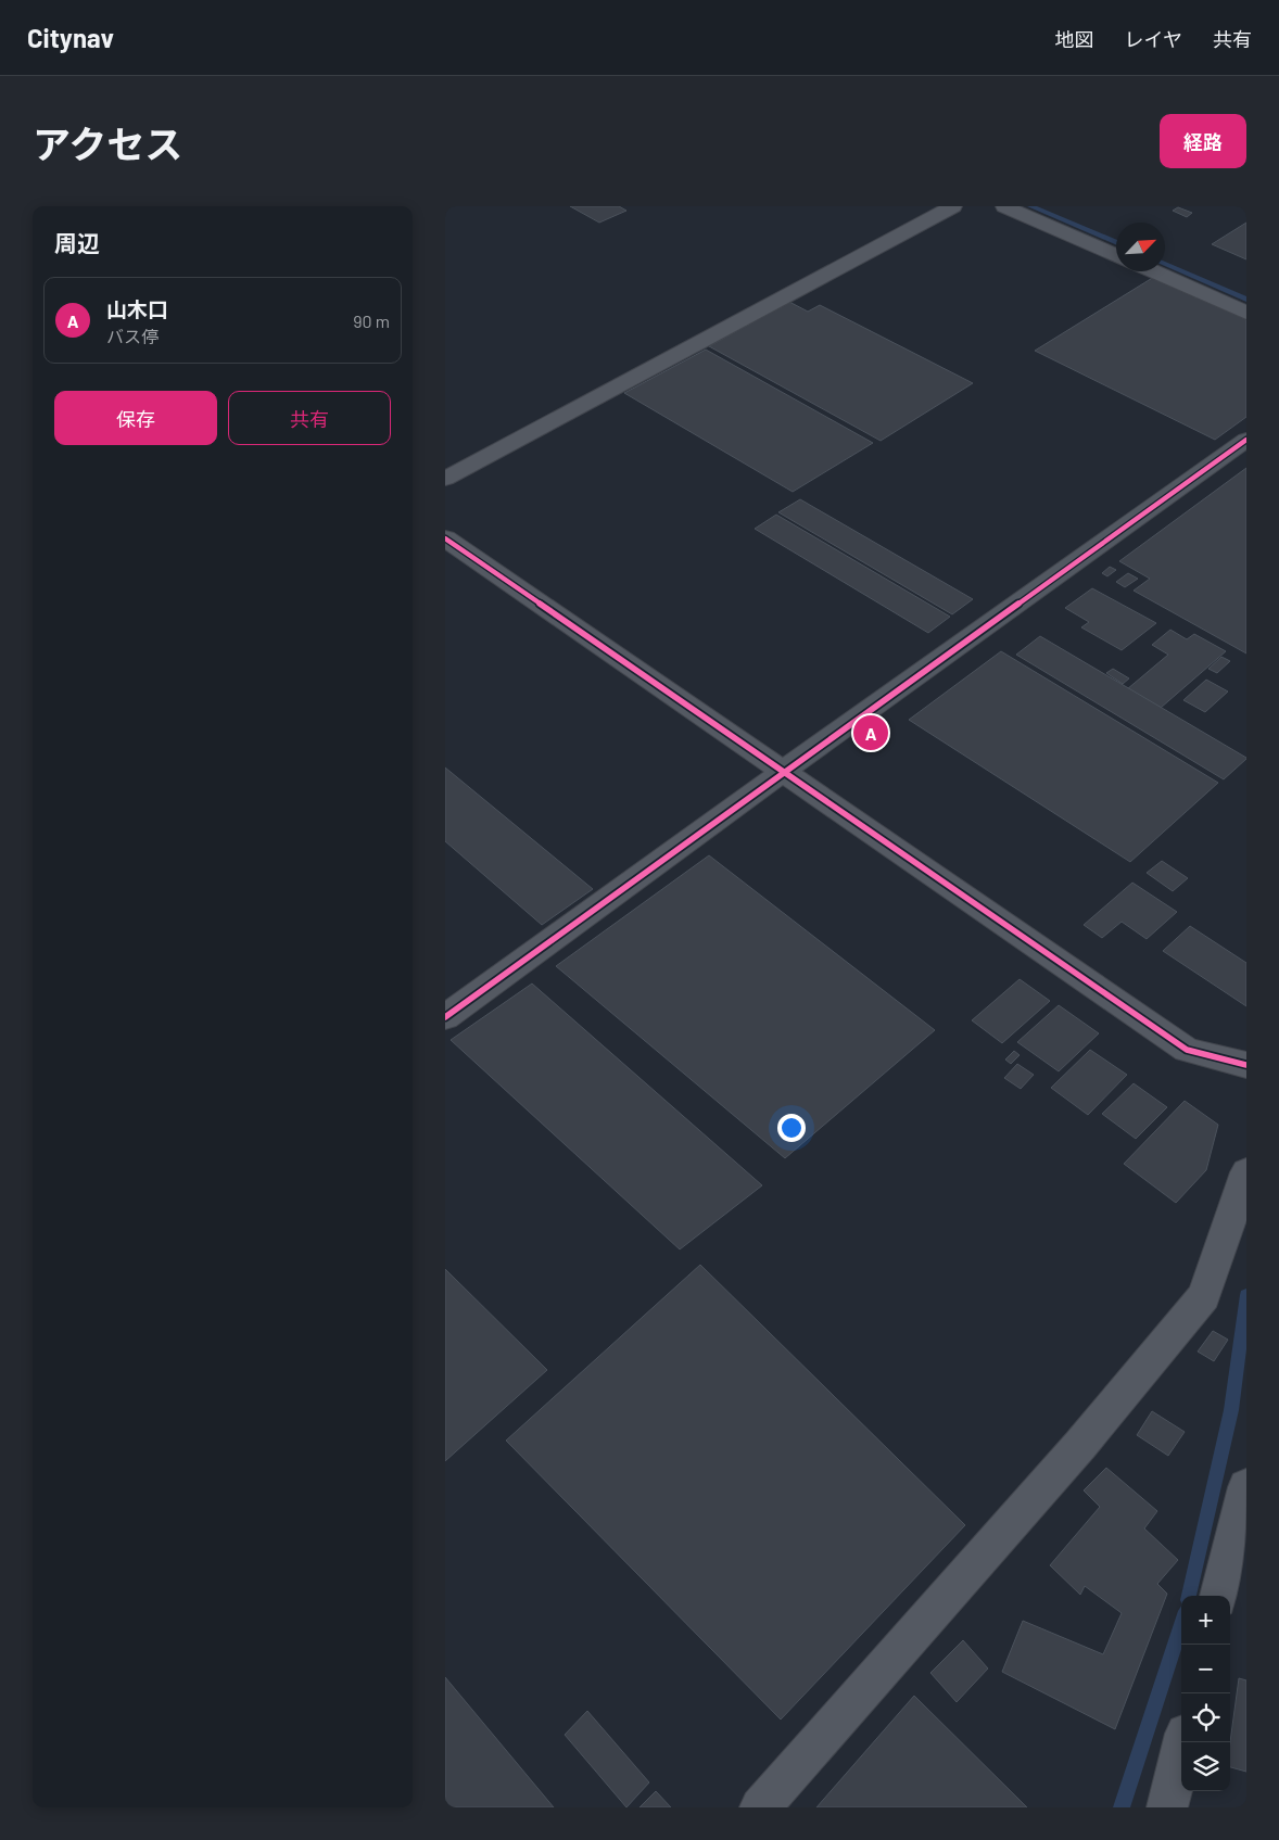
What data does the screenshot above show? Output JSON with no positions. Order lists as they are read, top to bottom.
{
  "north": "top right",
  "page": {
    "header": "Citynav",
    "nav": ["地図", "レイヤ", "共有"],
    "title": "アクセス",
    "buttons": [
      "経路",
      ["保存", "共有"]
    ],
    "heading": "周辺",
    "list": [
      {
        "mark": "A",
        "name": "山木口",
        "note": "バス停",
        "value": "90 m"
      }
    ],
    "pins": "A",
    "map_buttons": ["+", "−"]
  }
}
